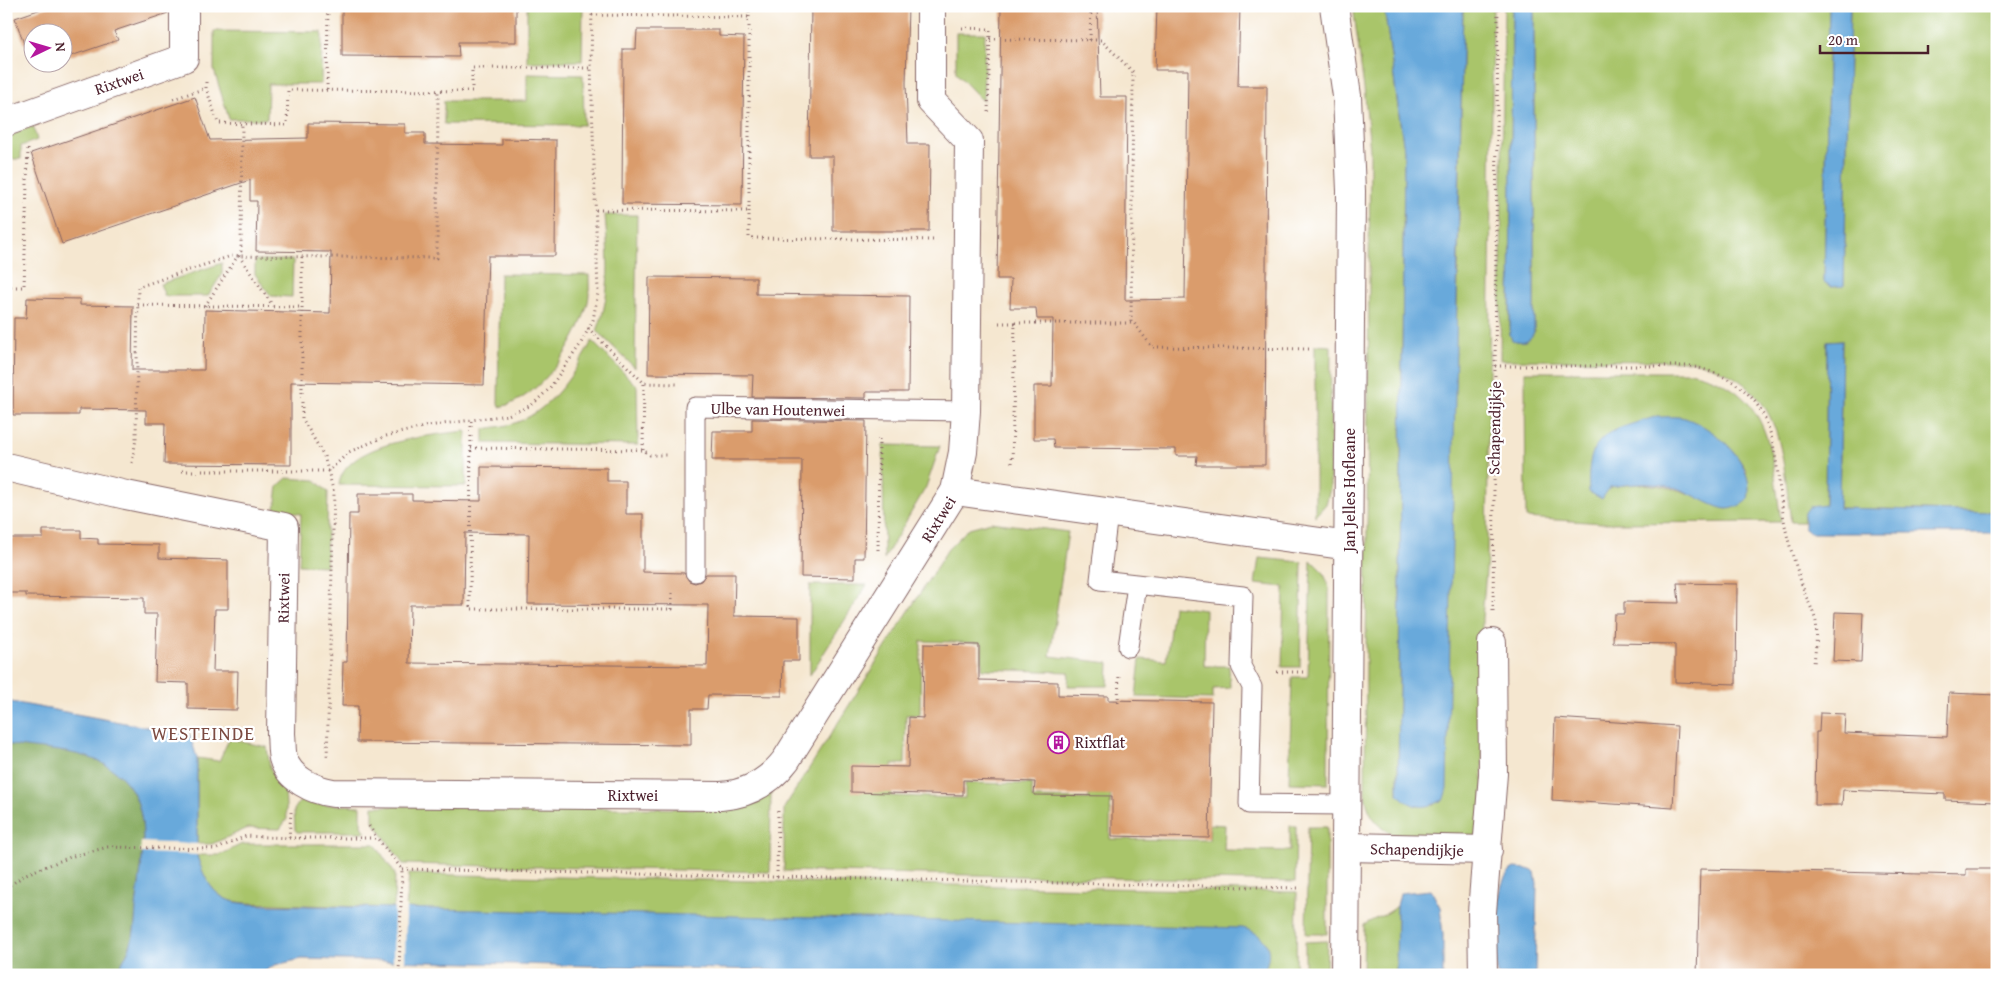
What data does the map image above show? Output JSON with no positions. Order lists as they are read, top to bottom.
{
  "streets": {
    "street": ["Rixtwei", "Schapendijkje", "Jan Jelles Hofleane"],
    "lane": ["Ulbe van Houtenwei"]
  },
  "crossings": [
    ["Rixtwei", "Jan Jelles Hofleane"],
    ["Schapendijkje", "Jan Jelles Hofleane"]
  ],
  "districts": ["WESTEINDE"],
  "places": {
    "building": ["Rixtflat"]
  },
  "scale_bar": "20 m",
  "north": "right"
}
